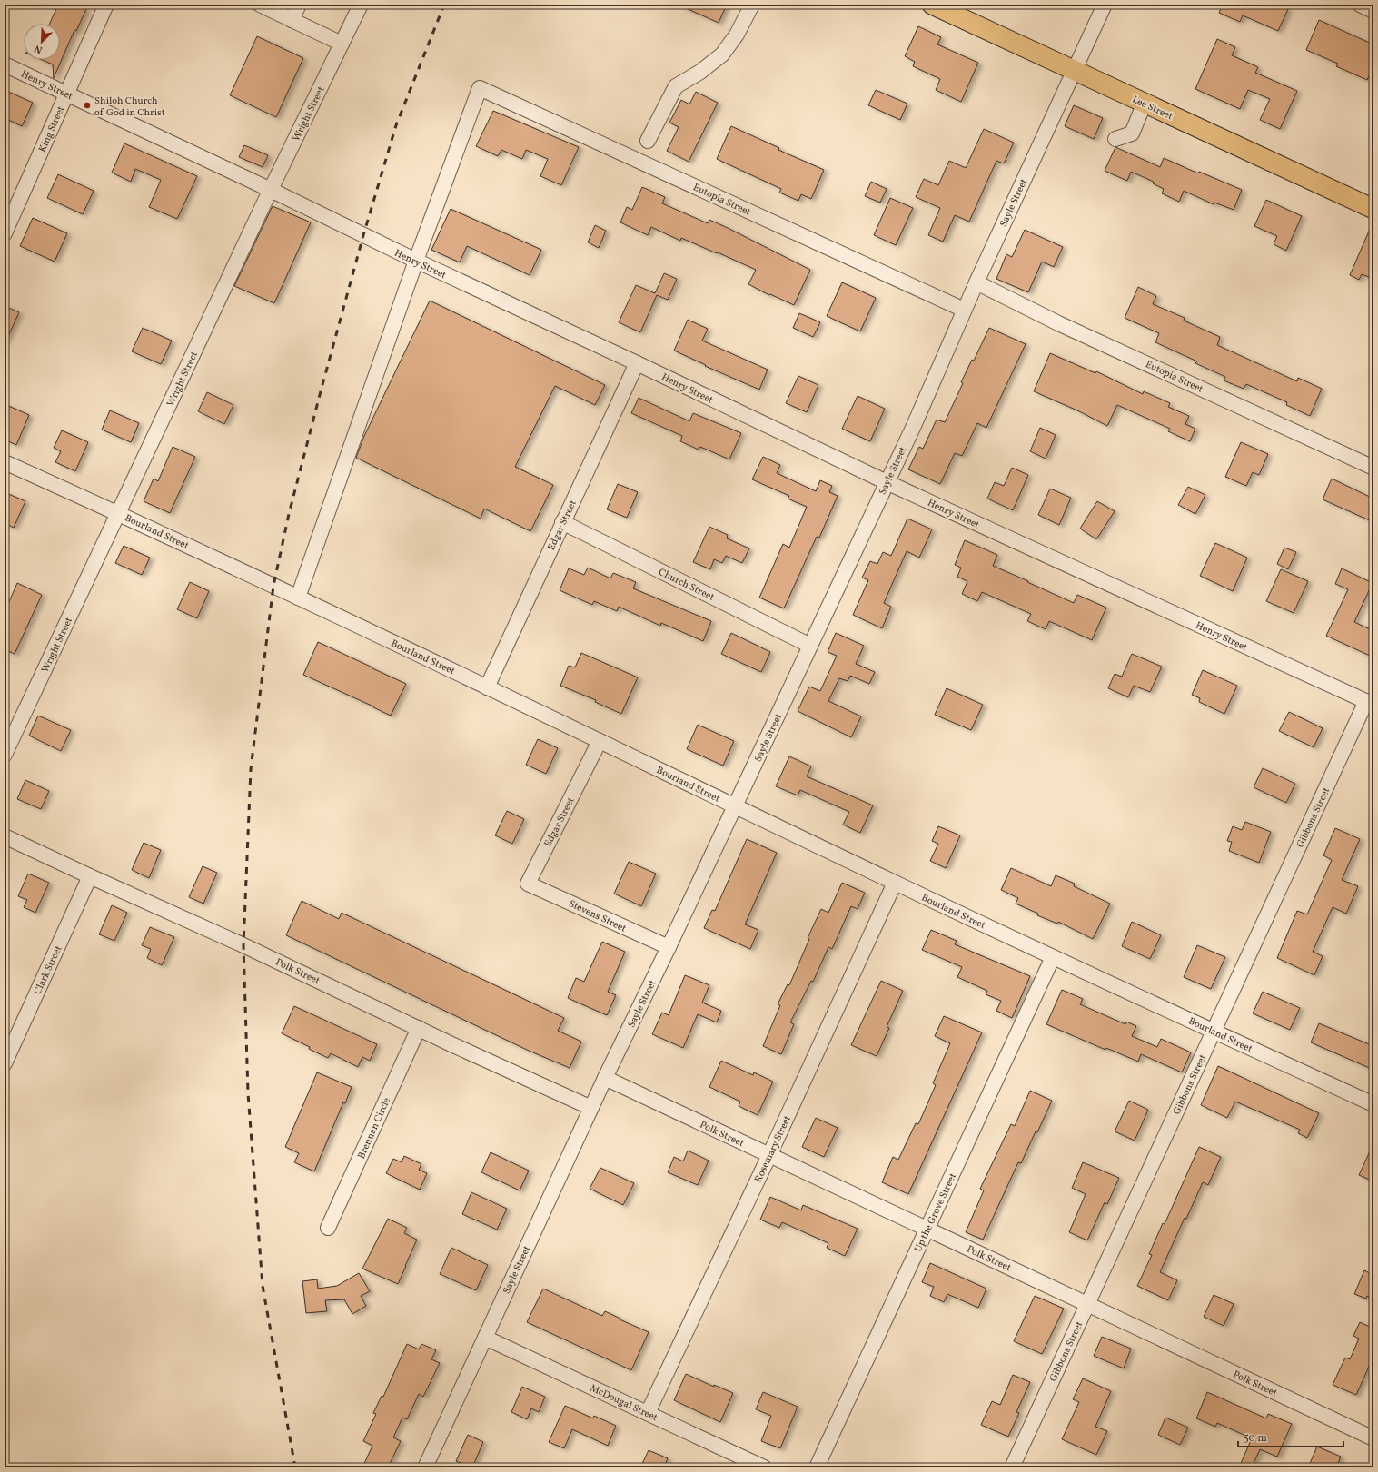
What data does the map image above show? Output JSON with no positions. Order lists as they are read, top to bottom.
{
  "streets": {
    "main road": ["Lee Street"],
    "street": [
      "Henry Street",
      "Wright Street",
      "King Street",
      "Eutopia Street",
      "Sayle Street",
      "Edgar Street",
      "Bourland Street",
      "Church Street",
      "Gibbons Street",
      "Stevens Street",
      "Clark Street",
      "Polk Street",
      "Brennan Circle",
      "Rosemary Street",
      "Up the Grove Street",
      "McDougal Street"
    ]
  },
  "crossings": [
    ["Henry Street", "Wright Street"],
    ["Henry Street", "King Street"],
    ["Henry Street", "Eutopia Street"],
    ["Henry Street", "Sayle Street"],
    ["Henry Street", "Edgar Street"],
    ["Henry Street", "Gibbons Street"],
    ["Lee Street", "Sayle Street"],
    ["Wright Street", "Bourland Street"],
    ["Eutopia Street", "Sayle Street"],
    ["Sayle Street", "Bourland Street"],
    ["Sayle Street", "Church Street"],
    ["Sayle Street", "Stevens Street"],
    ["Sayle Street", "Polk Street"],
    ["Sayle Street", "McDougal Street"],
    ["Edgar Street", "Bourland Street"],
    ["Edgar Street", "Church Street"],
    ["Edgar Street", "Stevens Street"],
    ["Bourland Street", "Gibbons Street"],
    ["Bourland Street", "Rosemary Street"],
    ["Bourland Street", "Up the Grove Street"],
    ["Gibbons Street", "Polk Street"],
    ["Clark Street", "Polk Street"],
    ["Polk Street", "Brennan Circle"],
    ["Polk Street", "Rosemary Street"],
    ["Polk Street", "Up the Grove Street"],
    ["Rosemary Street", "McDougal Street"]
  ],
  "places": ["Shiloh Church of God in Christ"],
  "scale_bar": "50 m",
  "north": "bottom left"
}
